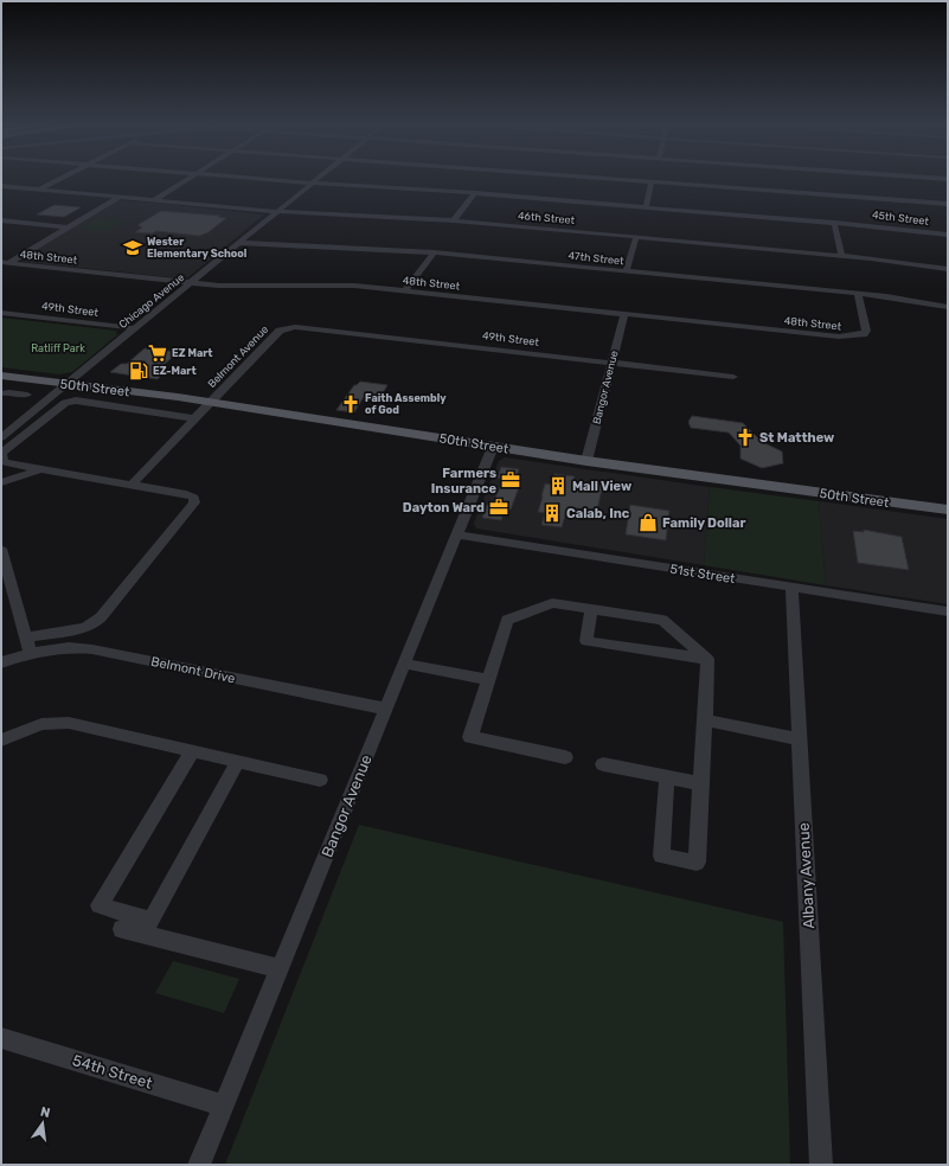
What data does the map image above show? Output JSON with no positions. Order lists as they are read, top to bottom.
{
  "streets": {
    "main road": ["50th Street"],
    "street": [
      "46th Street",
      "45th Street",
      "48th Street",
      "47th Street",
      "Chicago Avenue",
      "49th Street",
      "Belmont Avenue",
      "Bangor Avenue",
      "51st Street",
      "Belmont Drive",
      "Albany Avenue",
      "54th Street"
    ]
  },
  "crossings": [
    ["46th Street", "Chicago Avenue"],
    ["45th Street", "Chicago Avenue"],
    ["48th Street", "47th Street"],
    ["48th Street", "Chicago Avenue"],
    ["48th Street", "Bangor Avenue"],
    ["47th Street", "Chicago Avenue"],
    ["Chicago Avenue", "49th Street"],
    ["Chicago Avenue", "50th Street"],
    ["49th Street", "Belmont Avenue"],
    ["49th Street", "Bangor Avenue"],
    ["Belmont Avenue", "50th Street"],
    ["50th Street", "Bangor Avenue"],
    ["Bangor Avenue", "51st Street"],
    ["Bangor Avenue", "Belmont Drive"],
    ["Bangor Avenue", "54th Street"],
    ["51st Street", "Albany Avenue"]
  ],
  "parks": ["Ratliff Park"],
  "places": {
    "school or university": ["Wester Elementary School"],
    "supermarket": ["EZ Mart"],
    "fuel station": ["EZ-Mart"],
    "church": ["Faith Assembly of God", "St Matthew"],
    "office": ["Farmers Insurance", "Dayton Ward"],
    "building": ["Mall View", "Calab, Inc"],
    "shop": ["Family Dollar"]
  },
  "north": "top"
}
